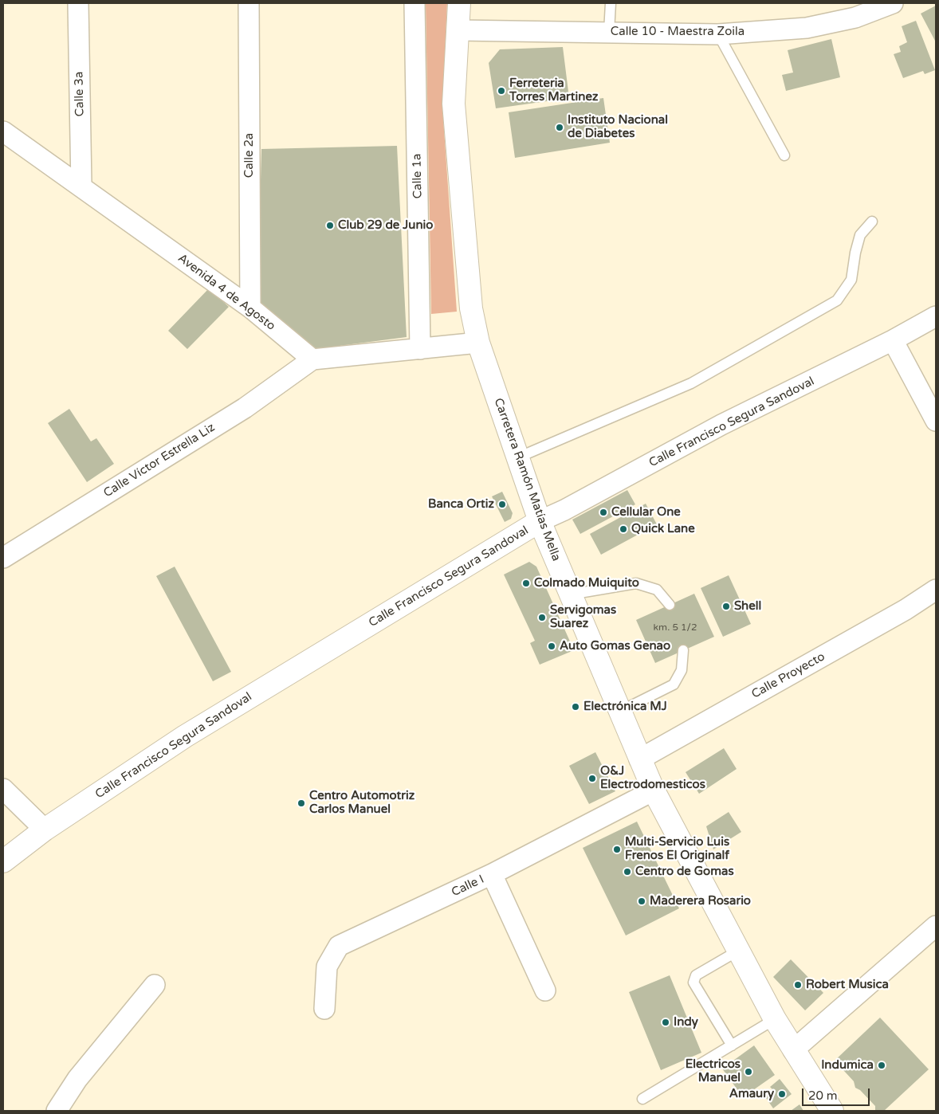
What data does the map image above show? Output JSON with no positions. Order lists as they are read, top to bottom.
{
  "streets": {
    "main road": ["Calle Francisco Segura Sandoval", "Carretera Ramón Matías Mella"],
    "street": [
      "Calle 10 - Maestra Zoila",
      "Calle 3a",
      "Calle 2a",
      "Calle 1a",
      "Avenida 4 de Agosto",
      "Calle Víctor Estrella Liz",
      "Calle Proyecto",
      "Calle I"
    ]
  },
  "crossings": [
    ["Calle 10 - Maestra Zoila", "Carretera Ramón Matías Mella"],
    ["Calle 3a", "Avenida 4 de Agosto"],
    ["Calle 2a", "Avenida 4 de Agosto"],
    ["Avenida 4 de Agosto", "Calle Víctor Estrella Liz"],
    ["Calle Francisco Segura Sandoval", "Carretera Ramón Matías Mella"],
    ["Carretera Ramón Matías Mella", "Calle Proyecto"],
    ["Carretera Ramón Matías Mella", "Calle I"]
  ],
  "places": [
    "Ferreteria Torres Martinez",
    "Instituto Nacional de Diabetes",
    "Club 29 de Junio",
    "Banca Ortiz",
    "Cellular One",
    "Quick Lane",
    "Colmado Muiquito",
    "Shell",
    "Servigomas Suarez",
    "Auto Gomas Genao",
    "Electrónica MJ",
    "O&J Electrodomesticos",
    "Centro Automotriz Carlos Manuel",
    "Multi-Servicio Luis Frenos El Originalf",
    "Centro de Gomas",
    "Maderera Rosario",
    "Robert Musica",
    "Indy",
    "Indumica",
    "Electricos Manuel",
    "Amaury"
  ],
  "house_numbers": ["km. 5 1/2"],
  "scale_bar": "20 m"
}
